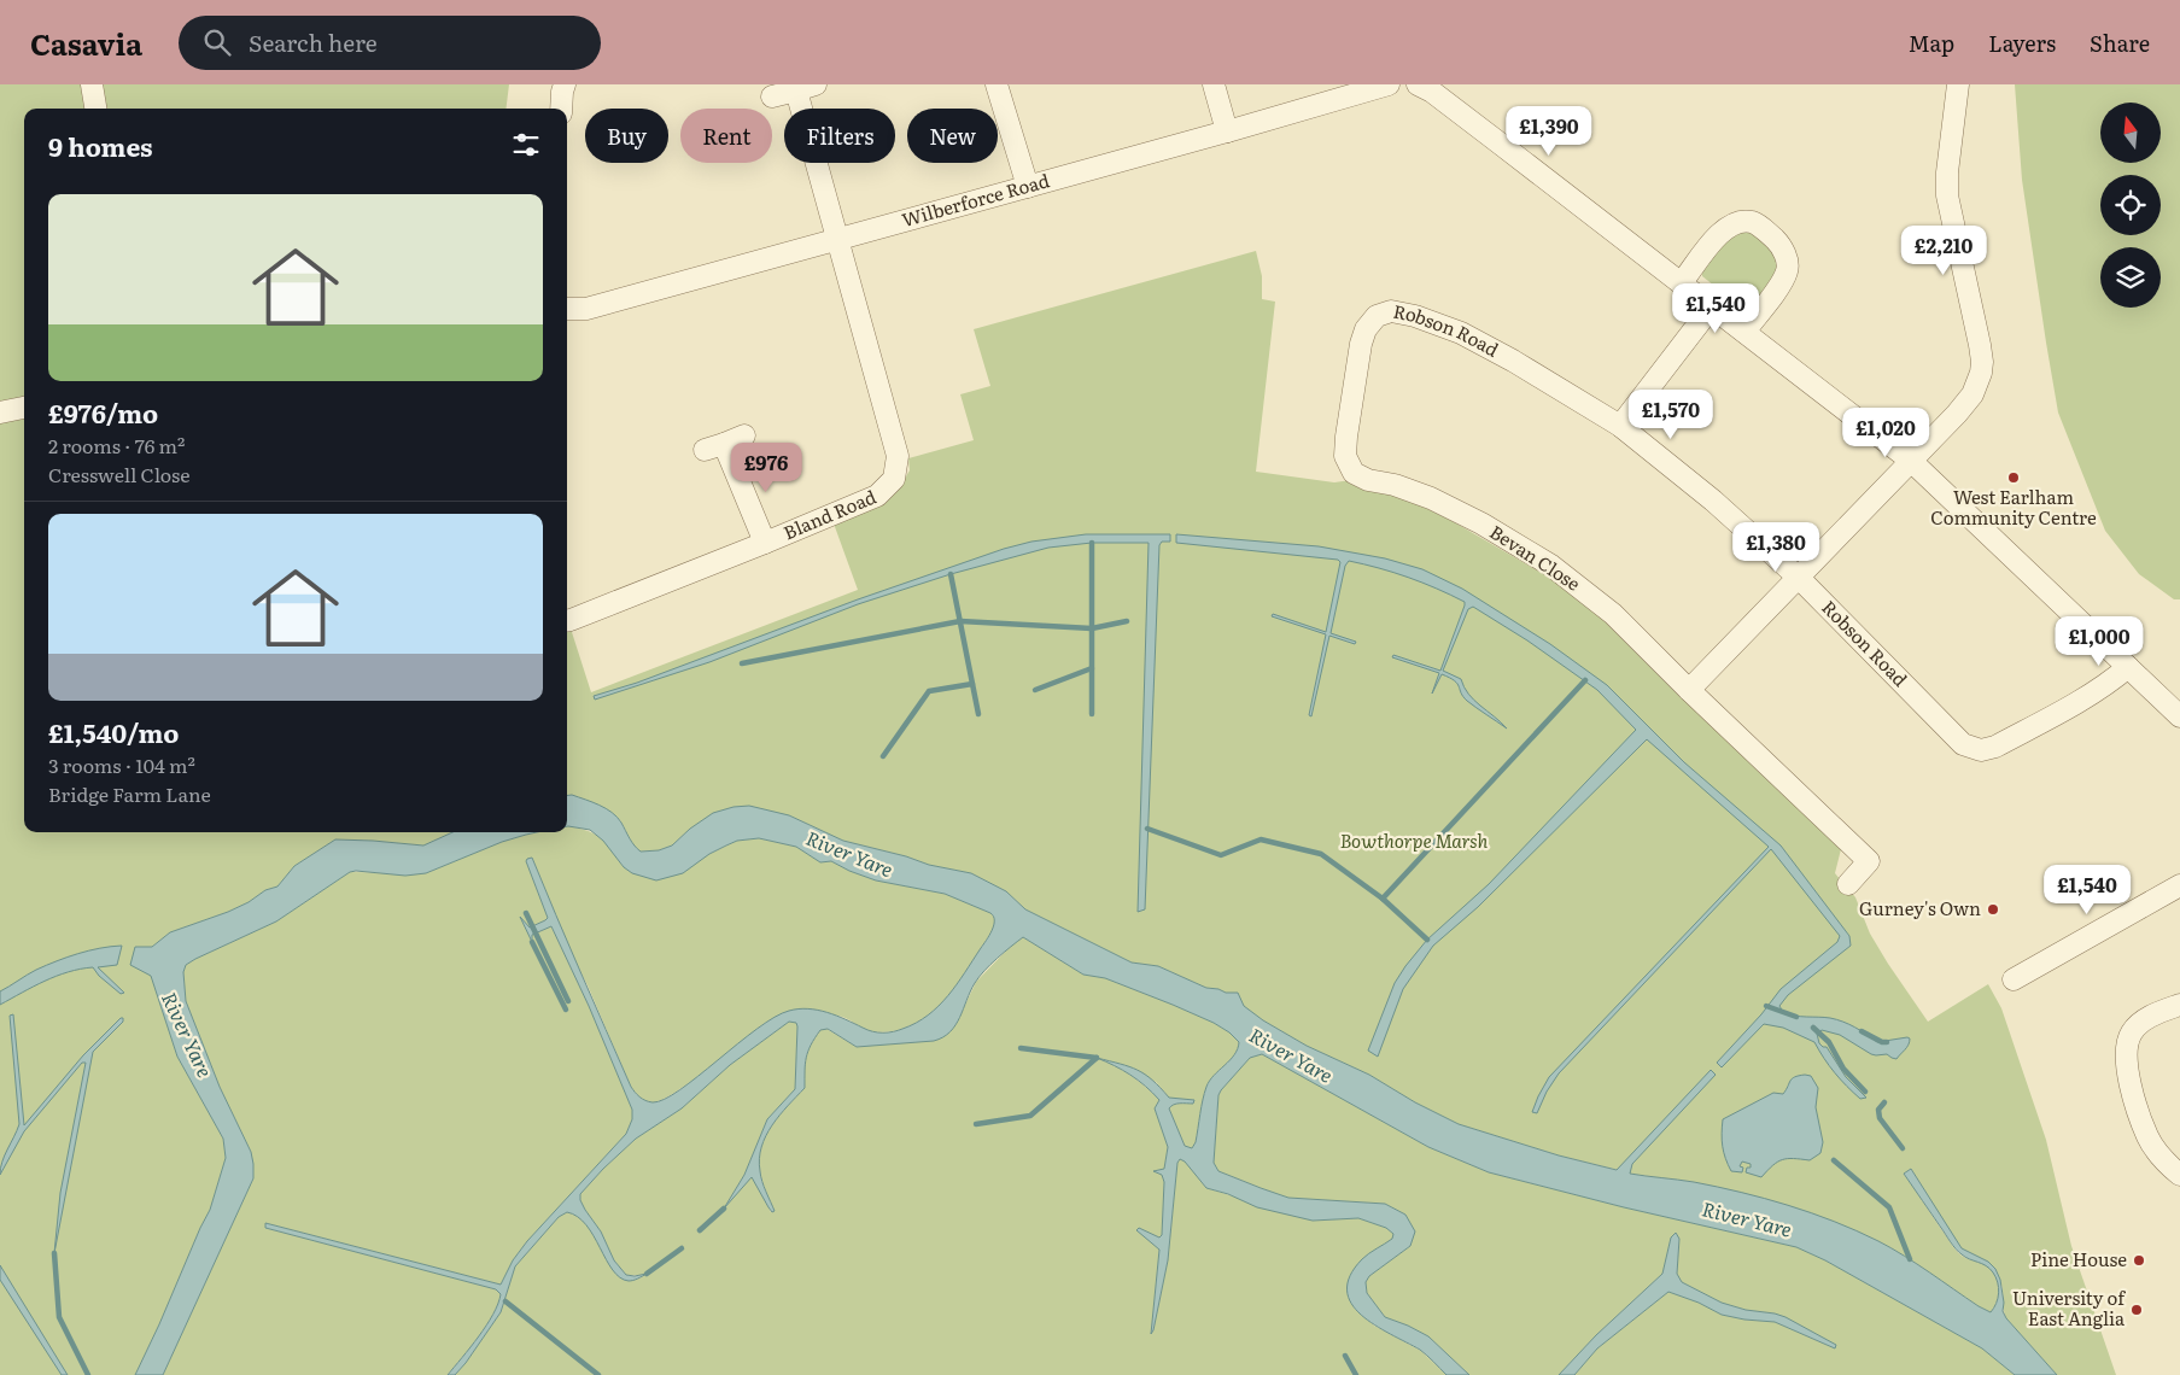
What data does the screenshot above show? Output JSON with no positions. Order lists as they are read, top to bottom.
{
  "streets": {
    "street": [
      "Wilberforce Road",
      "Robson Road",
      "Bland Road",
      "Bevan Close"
    ]
  },
  "crossings": [
    ["Wilberforce Road", "Bland Road"],
    ["Robson Road", "Bevan Close"]
  ],
  "water": ["River Yare"],
  "parks": ["Bowthorpe Marsh"],
  "places": [
    "West Earlham Community Centre",
    "Gurney's Own",
    "Pine House",
    "University of East Anglia"
  ],
  "north": "top",
  "page": {
    "header": "Casavia",
    "search": "Search here",
    "nav": ["Map", "Layers", "Share"],
    "price": [
      "£1,390",
      "£2,210",
      "£1,540",
      "£1,570",
      "£1,020",
      "£976",
      "£1,380",
      "£1,000",
      "£1,540"
    ],
    "chip": [
      "Buy",
      "Rent",
      "Filters",
      "New"
    ],
    "heading": "9 homes",
    "list": [
      {
        "name": "£976/mo",
        "note": "2 rooms · 76 m² · Cresswell Close"
      },
      {
        "name": "£1,540/mo",
        "note": "3 rooms · 104 m² · Bridge Farm Lane"
      }
    ]
  }
}
